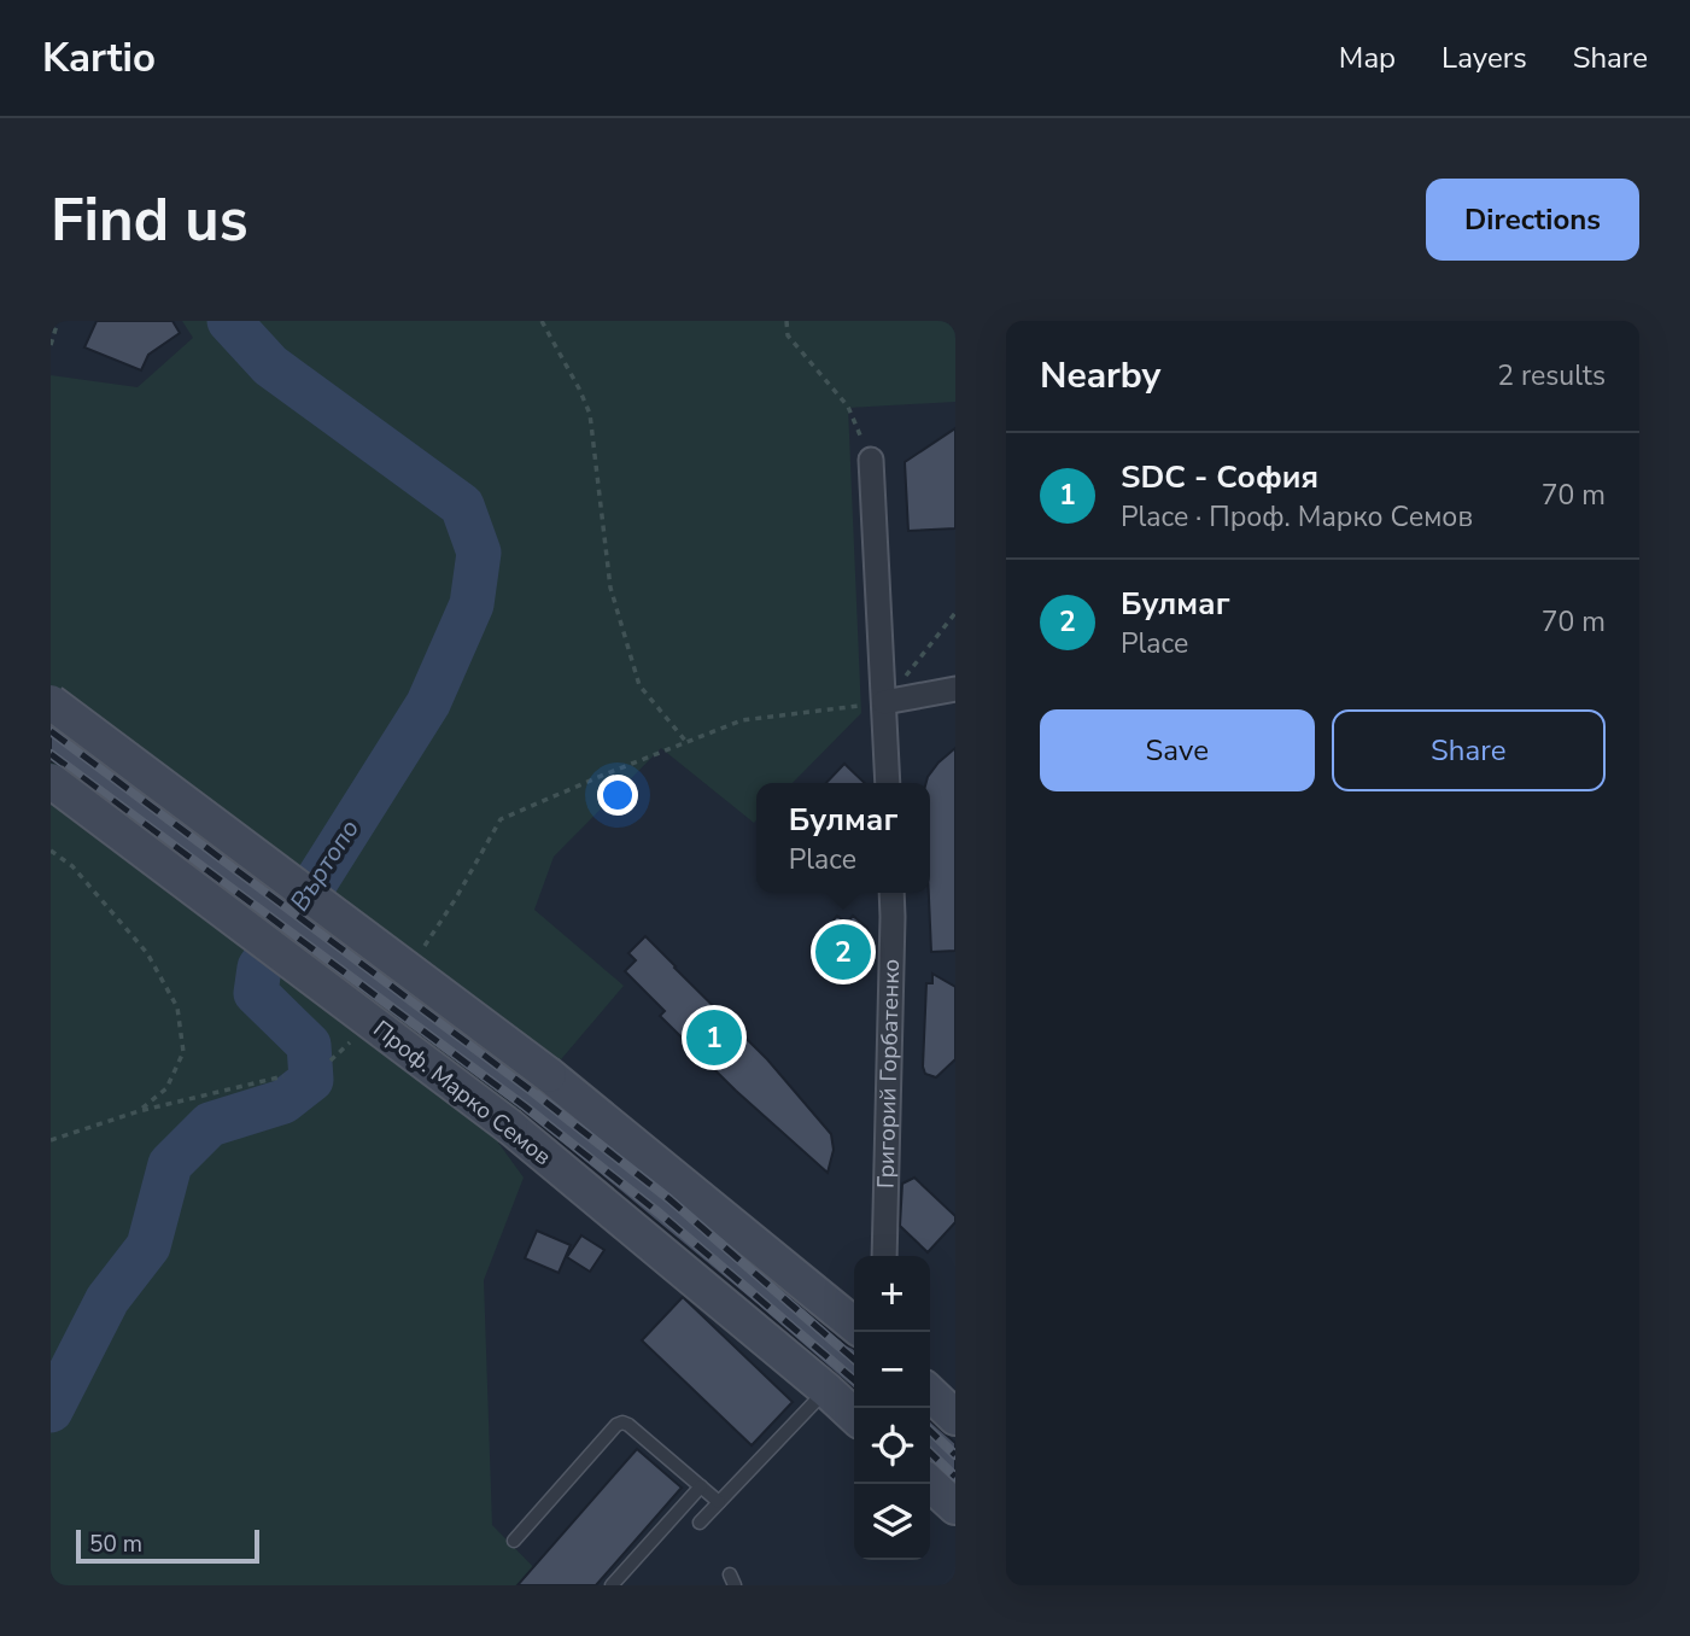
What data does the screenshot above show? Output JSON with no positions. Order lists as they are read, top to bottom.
{
  "streets": {
    "main road": ["Проф. Марко Семов"],
    "street": ["Григорий Горбатенко"]
  },
  "water": ["Въртопо"],
  "scale_bar": "50 m",
  "page": {
    "header": "Kartio",
    "nav": ["Map", "Layers", "Share"],
    "buttons": [
      "Directions",
      ["Save", "Share"]
    ],
    "title": "Find us",
    "heading": ["Nearby", "2 results"],
    "list": [
      {
        "mark": "1",
        "name": "SDC - София",
        "note": "Place · Проф. Марко Семов",
        "value": "70 m"
      },
      {
        "mark": "2",
        "name": "Булмаг",
        "note": "Place",
        "value": "70 m"
      }
    ],
    "popup": ["Булмаг", "Place"],
    "pins": ["2", "1"],
    "map_buttons": ["+", "−"],
    "scale": "50 m"
  }
}
